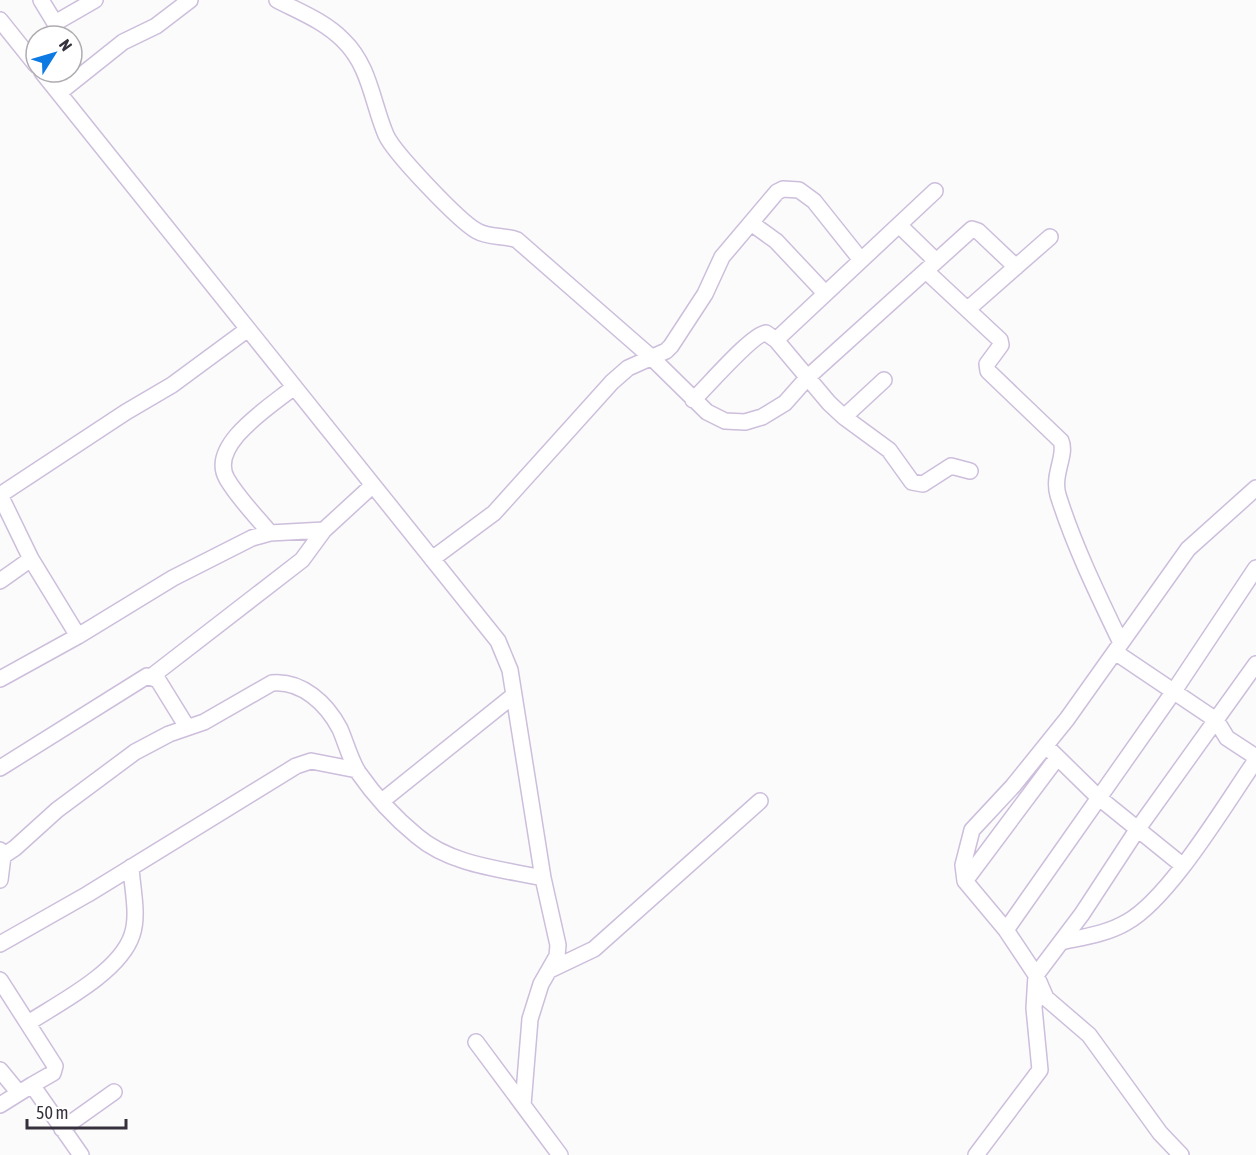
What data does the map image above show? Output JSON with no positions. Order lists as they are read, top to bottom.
{
  "scale_bar": "50 m",
  "north": "top right"
}
